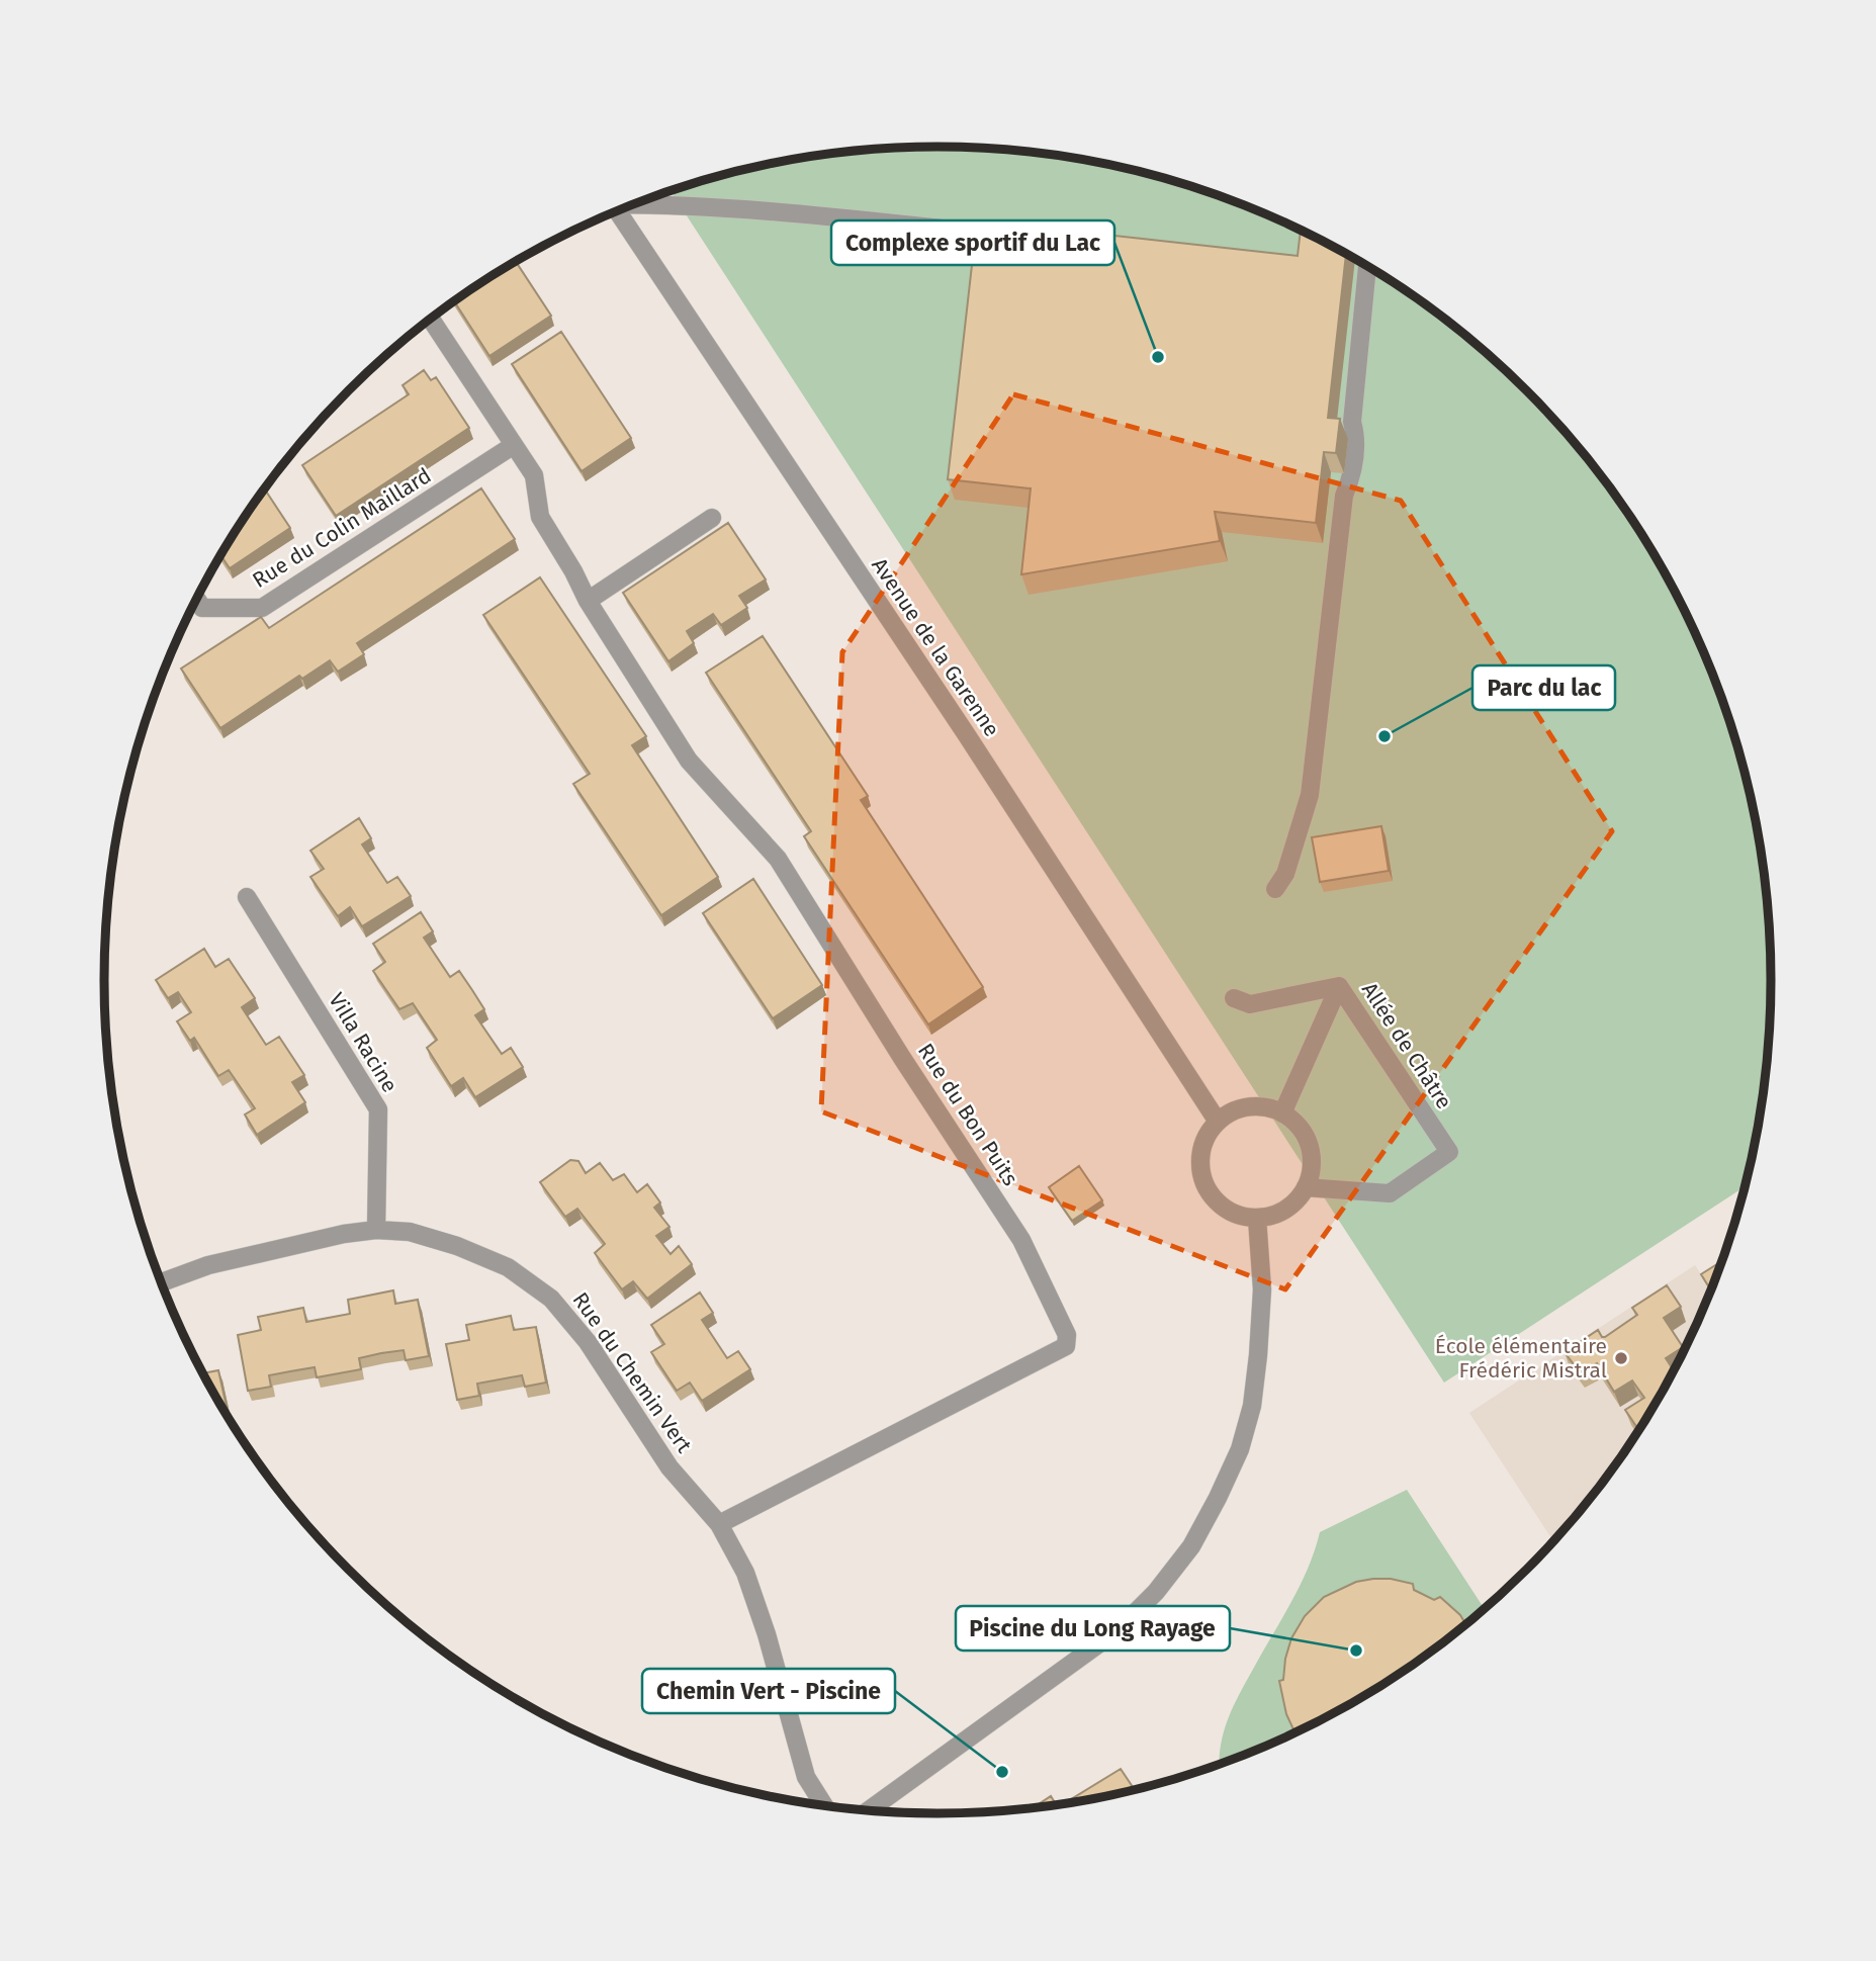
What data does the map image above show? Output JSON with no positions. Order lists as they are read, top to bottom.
{
  "streets": {
    "street": [
      "Rue du Colin Maillard",
      "Avenue de la Garenne",
      "Villa Racine",
      "Allée de Châtre",
      "Rue du Bon Puits",
      "Rue du Chemin Vert"
    ]
  },
  "crossings": [
    ["Rue du Colin Maillard", "Rue du Bon Puits"],
    ["Avenue de la Garenne", "Allée de Châtre"],
    ["Villa Racine", "Rue du Chemin Vert"],
    ["Rue du Bon Puits", "Rue du Chemin Vert"]
  ],
  "places": [
    "Complexe sportif du Lac",
    "Parc du lac",
    "École élémentaire Frédéric Mistral",
    "Piscine du Long Rayage",
    "Chemin Vert - Piscine"
  ]
}
